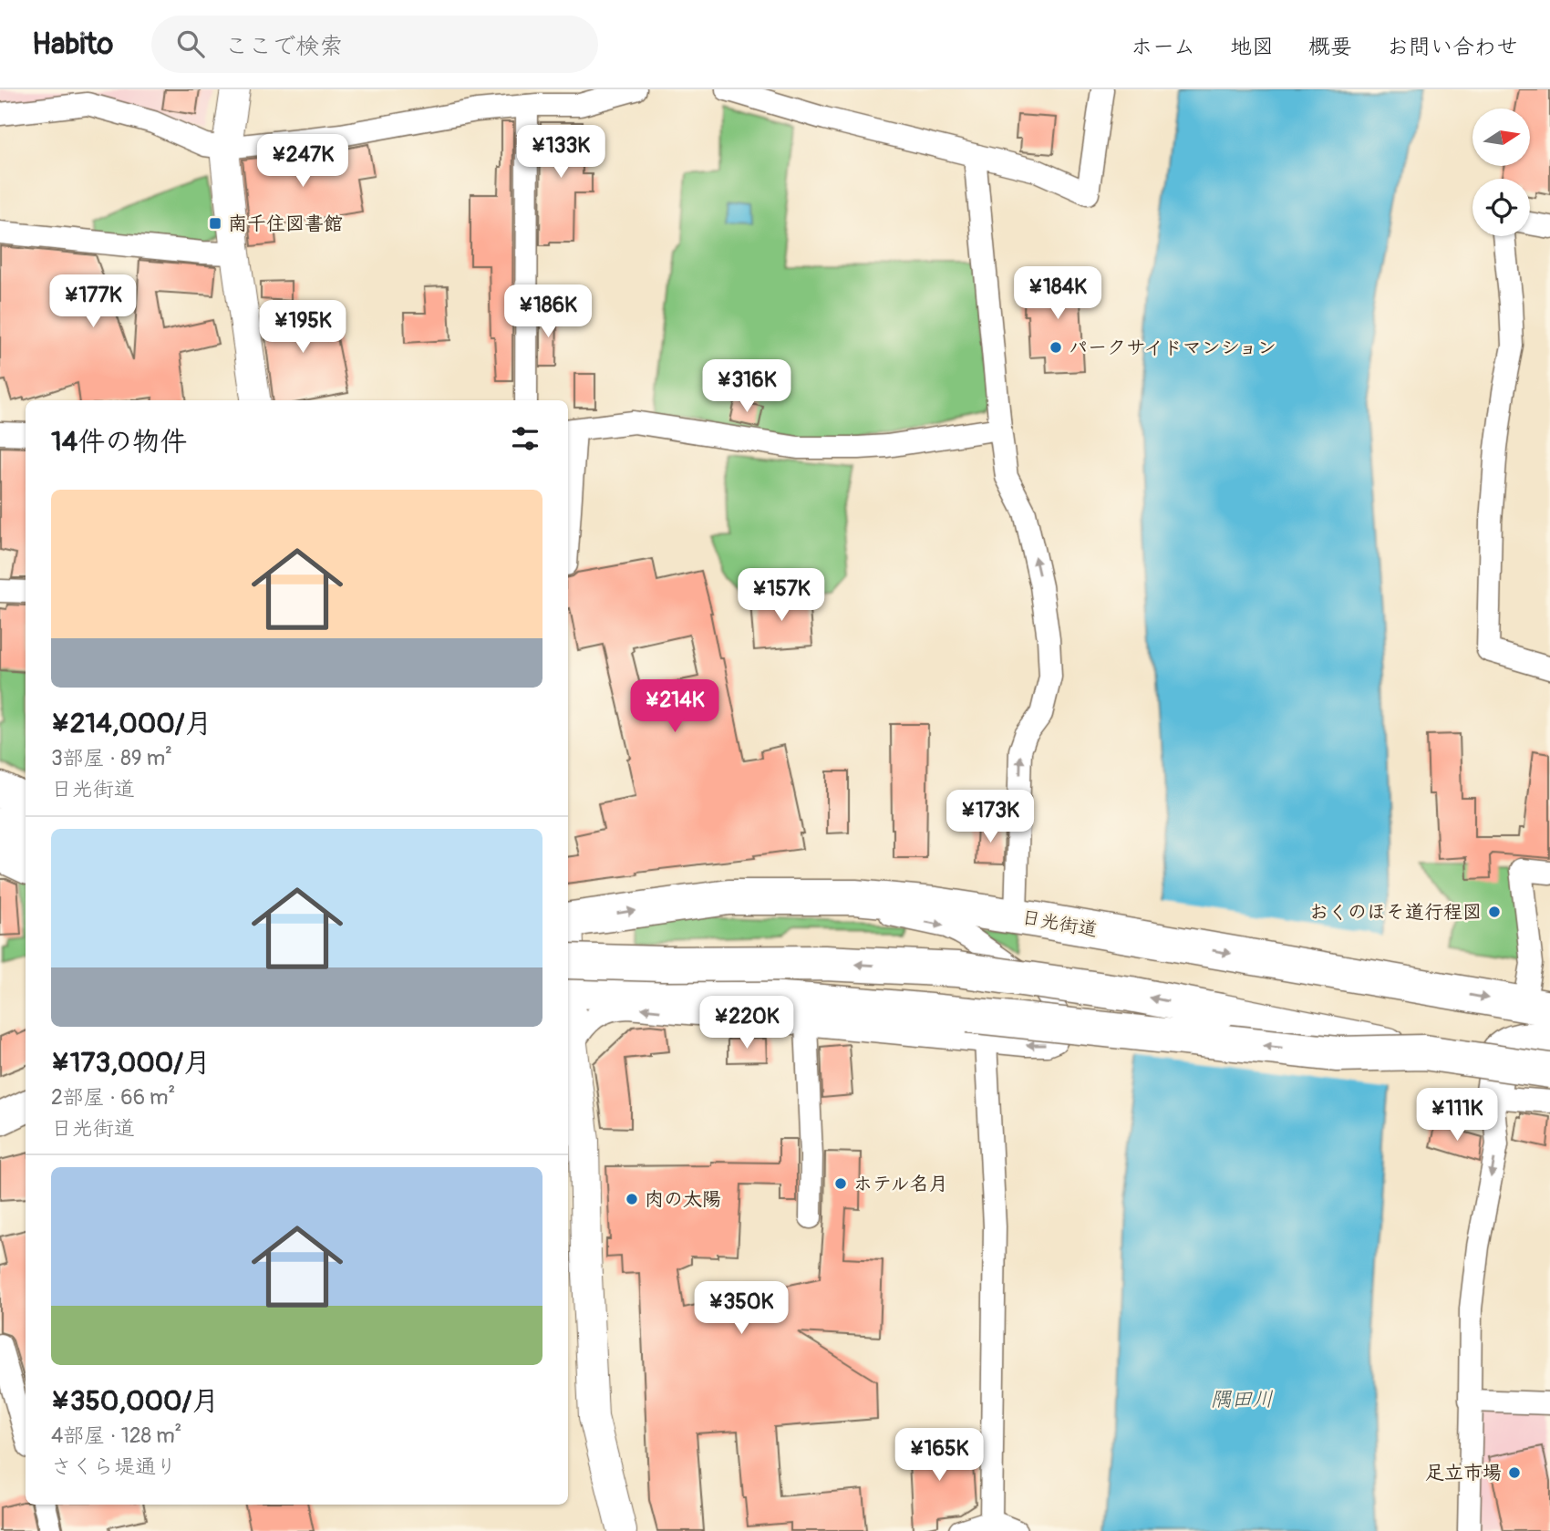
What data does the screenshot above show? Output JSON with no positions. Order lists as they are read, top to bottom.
{
  "streets": {
    "highway": ["日光街道"]
  },
  "water": ["隅田川"],
  "places": {
    "transit": ["南千住図書館"],
    "other": [
      "パークサイドマンション",
      "おくのほそ道行程図",
      "ホテル名月",
      "肉の太陽",
      "足立市場"
    ]
  },
  "north": "right",
  "page": {
    "header": "Habito",
    "search": "ここで検索",
    "nav": [
      "ホーム",
      "地図",
      "概要",
      "お問い合わせ"
    ],
    "price": [
      "¥133K",
      "¥247K",
      "¥184K",
      "¥177K",
      "¥186K",
      "¥195K",
      "¥316K",
      "¥157K",
      "¥214K",
      "¥173K",
      "¥220K",
      "¥111K",
      "¥350K",
      "¥165K"
    ],
    "heading": "14件の物件",
    "list": [
      {
        "name": "¥214,000/月",
        "note": "3部屋 · 89 m² · 日光街道"
      },
      {
        "name": "¥173,000/月",
        "note": "2部屋 · 66 m² · 日光街道"
      },
      {
        "name": "¥350,000/月",
        "note": "4部屋 · 128 m² · さくら堤通り"
      }
    ]
  }
}
